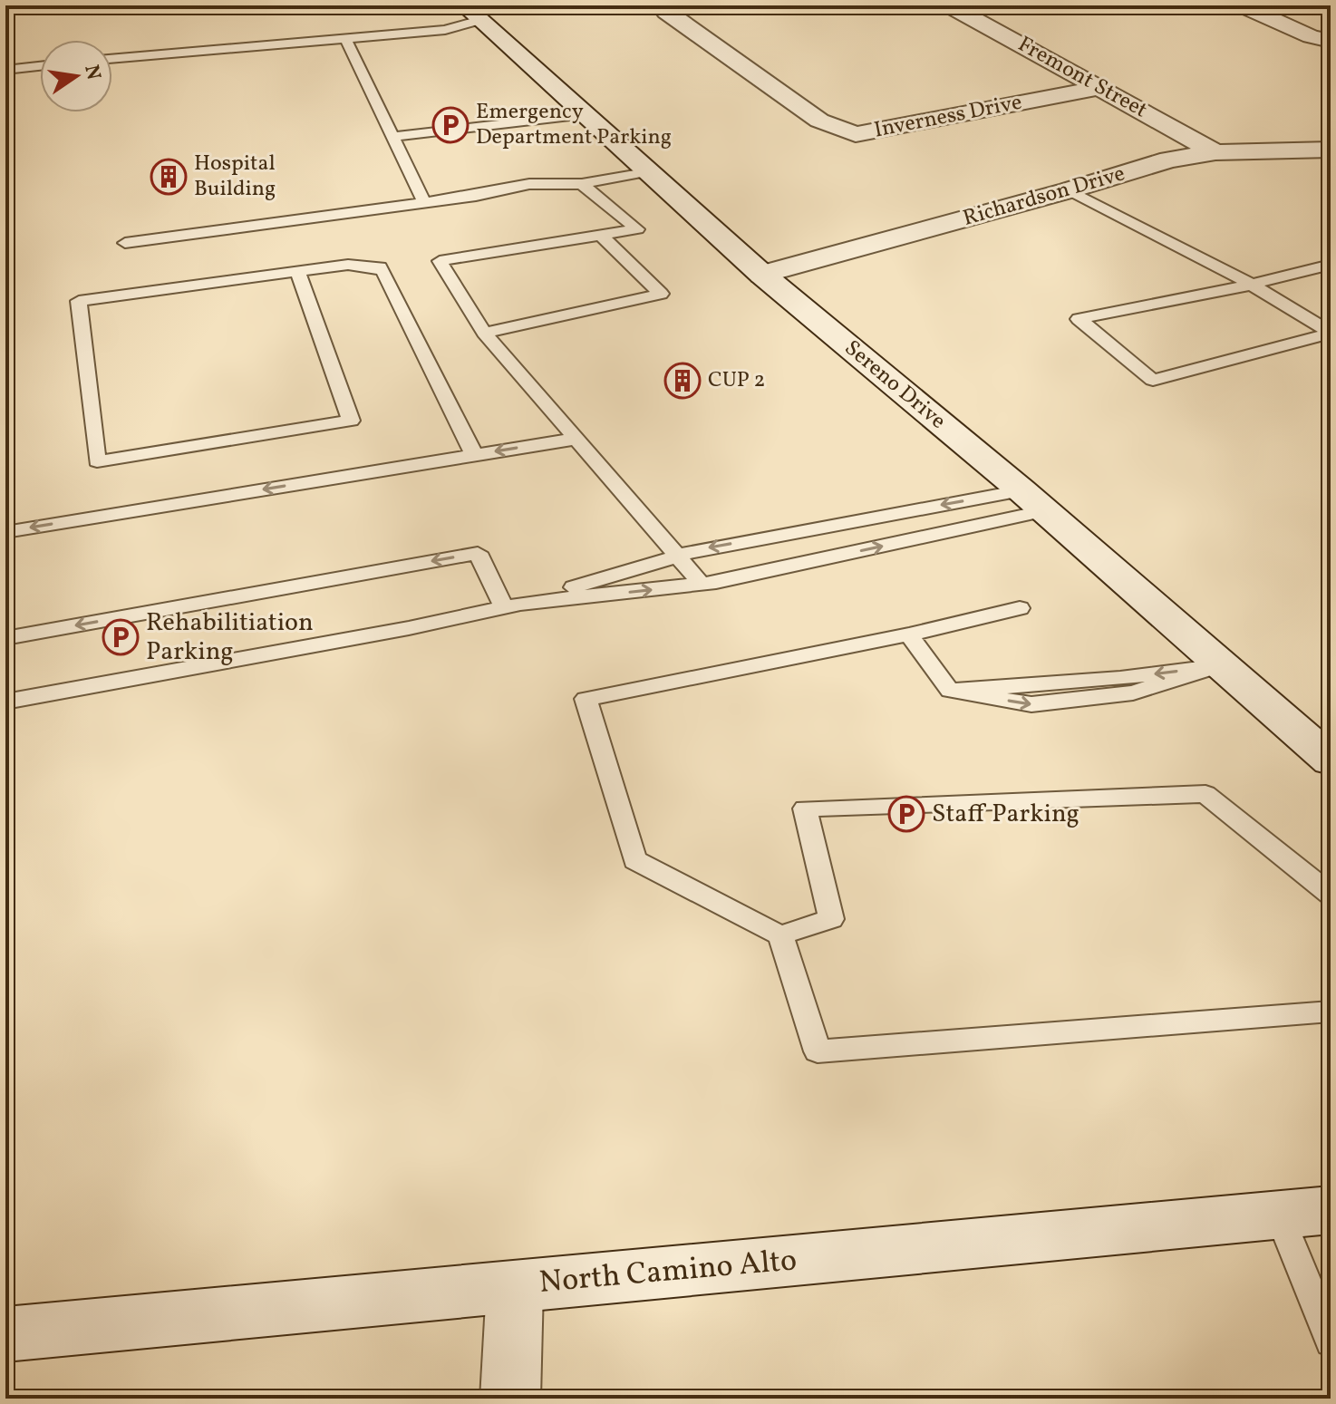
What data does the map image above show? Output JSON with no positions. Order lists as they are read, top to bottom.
{
  "streets": {
    "street": [
      "Fremont Street",
      "Inverness Drive",
      "Richardson Drive",
      "Sereno Drive",
      "North Camino Alto"
    ]
  },
  "crossings": [
    ["Fremont Street", "Inverness Drive"],
    ["Fremont Street", "Richardson Drive"],
    ["Richardson Drive", "Sereno Drive"]
  ],
  "places": {
    "parking": ["Emergency Department Parking", "Rehabilitiation Parking", "Staff Parking"],
    "building": ["Hospital Building", "CUP 2"]
  },
  "north": "right"
}
